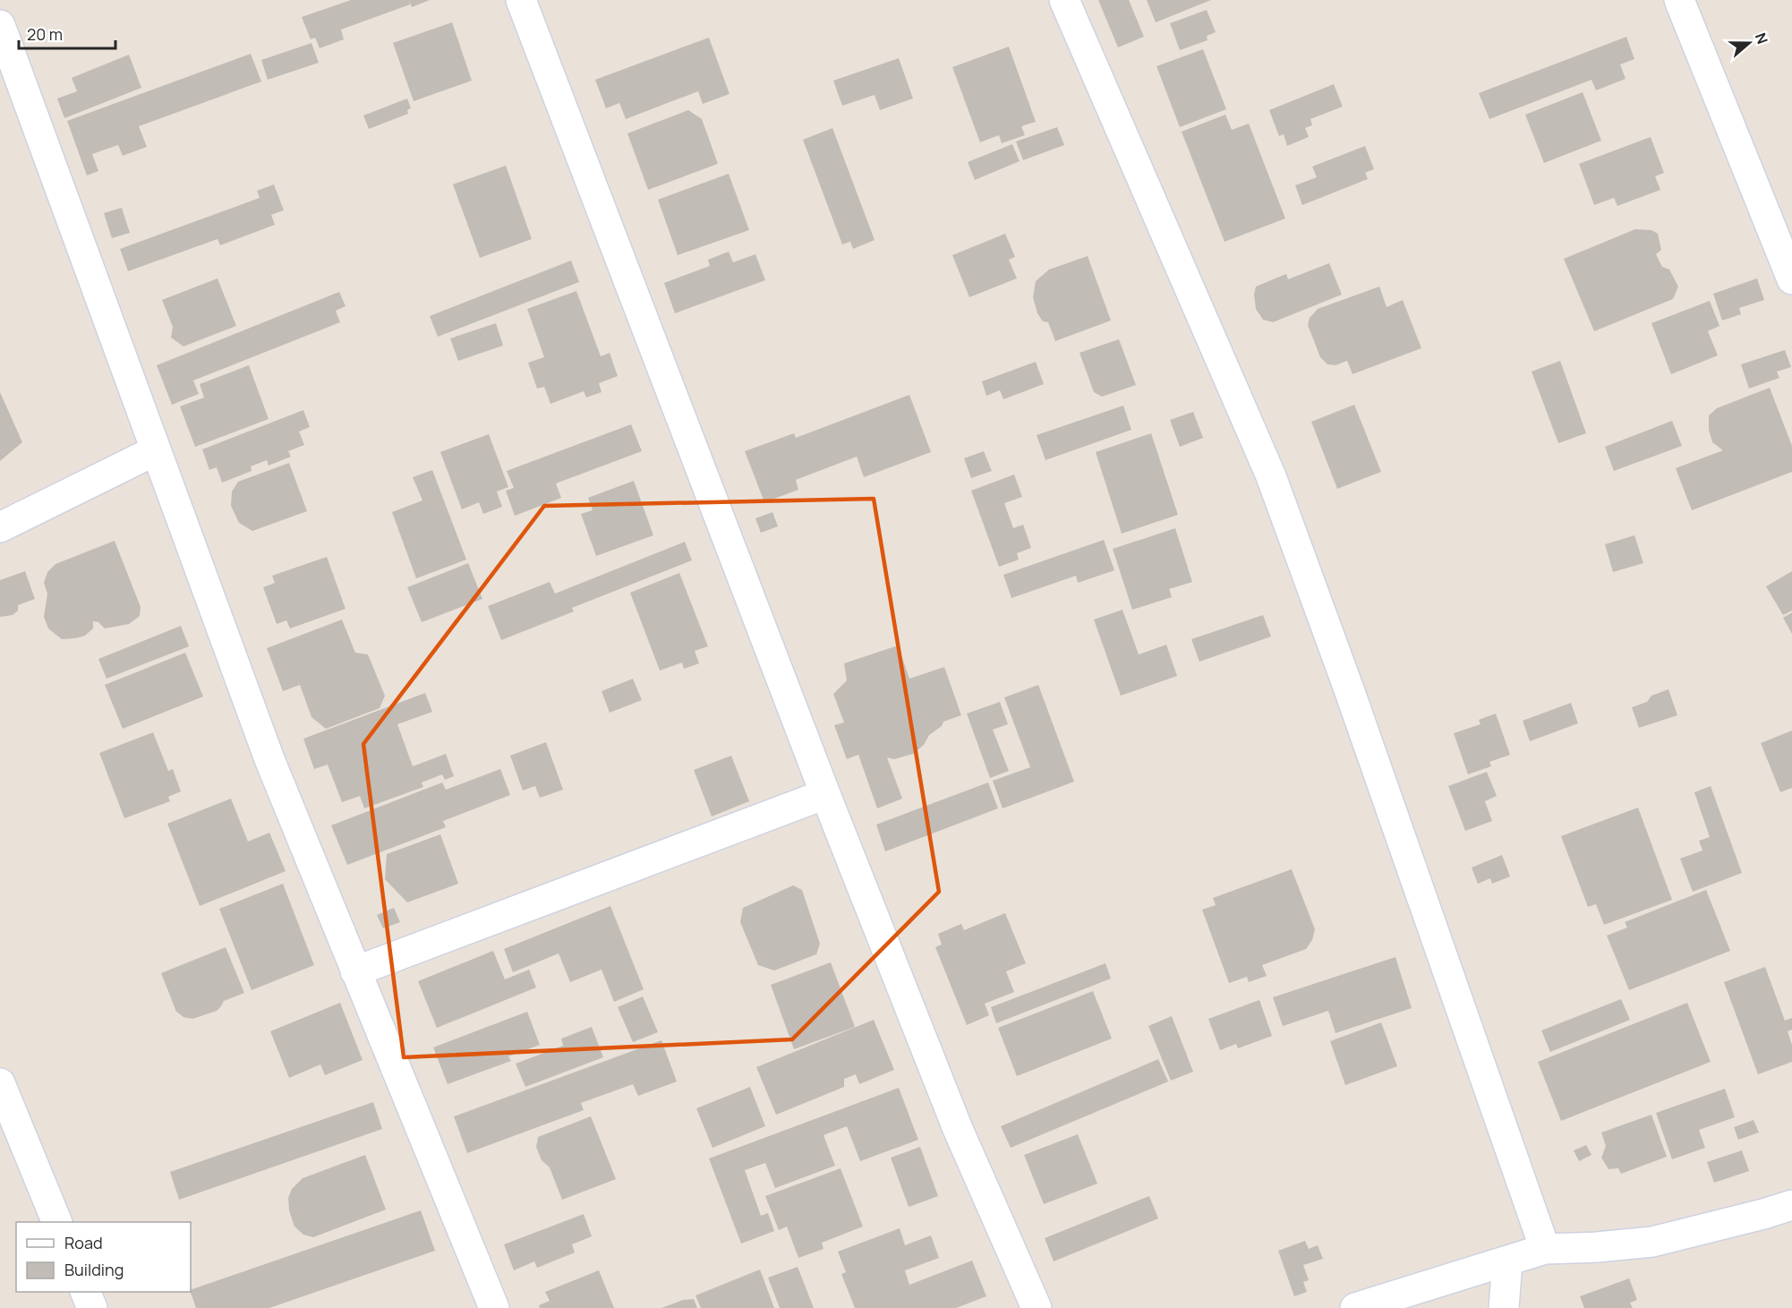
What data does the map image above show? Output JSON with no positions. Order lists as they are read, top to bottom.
{
  "legend": ["Road", "Building"],
  "scale_bar": "20 m",
  "north": "right"
}
